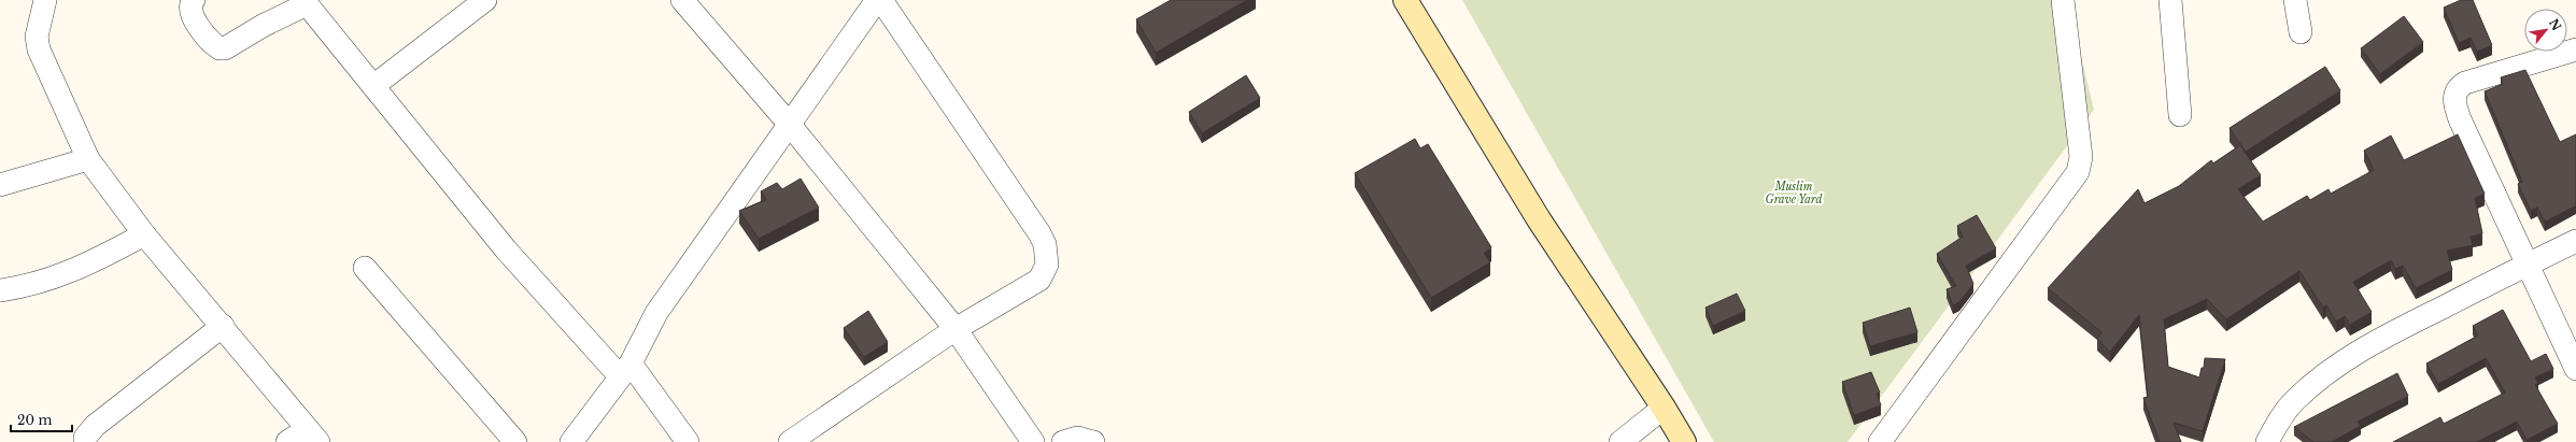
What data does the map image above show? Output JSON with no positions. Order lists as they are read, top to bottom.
{
  "parks": ["Muslim Grave Yard"],
  "scale_bar": "20 m",
  "north": "top right"
}
